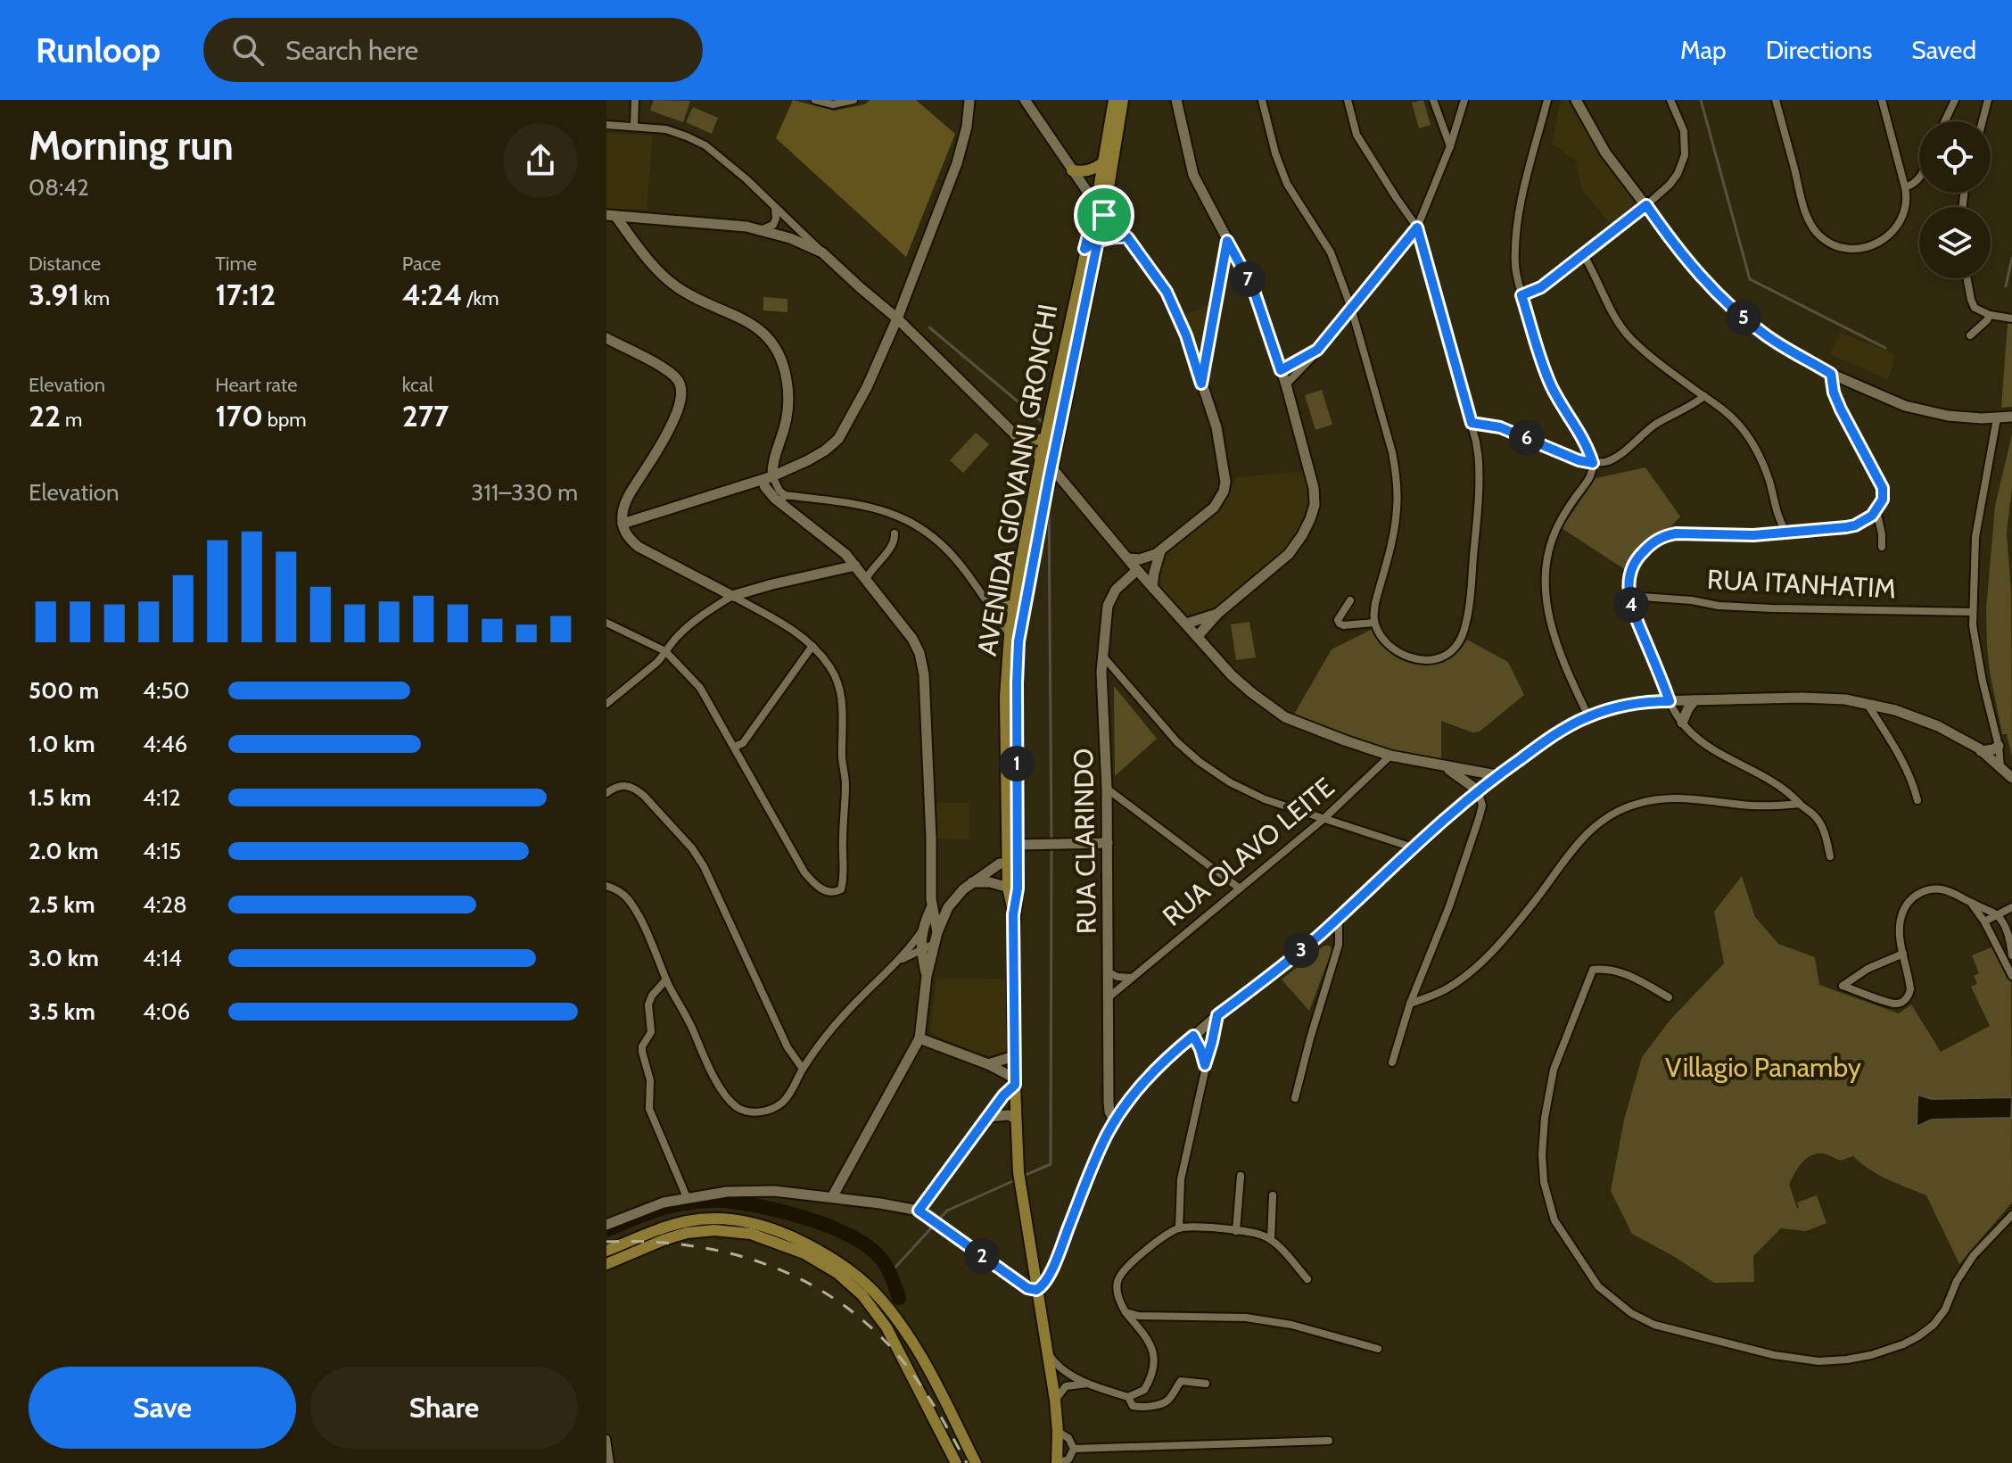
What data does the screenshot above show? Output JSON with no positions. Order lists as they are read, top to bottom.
{
  "streets": {
    "main road": ["AVENIDA GIOVANNI GRONCHI"],
    "street": ["RUA ITANHATIM", "RUA CLARINDO", "RUA OLAVO LEITE"]
  },
  "crossings": [
    ["RUA CLARINDO", "RUA OLAVO LEITE"]
  ],
  "parks": ["Villagio Panamby"],
  "page": {
    "header": "Runloop",
    "search": "Search here",
    "nav": ["Map", "Directions", "Saved"],
    "heading": ["Morning run", "08:42"],
    "stats": [
      ["Distance", "3.91 km"],
      ["Time", "17:12"],
      ["Pace", "4:24 /km"],
      ["Elevation", "22 m"],
      ["Heart rate", "170 bpm"],
      ["kcal", "277"]
    ],
    "pins": [
      "7",
      "5",
      "6",
      "4",
      "1",
      "3",
      "2"
    ],
    "chart": ["Elevation", "311–330 m"],
    "list": [
      {
        "name": "500 m",
        "note": "4:50"
      },
      {
        "name": "1.0 km",
        "note": "4:46"
      },
      {
        "name": "1.5 km",
        "note": "4:12"
      },
      {
        "name": "2.0 km",
        "note": "4:15"
      },
      {
        "name": "2.5 km",
        "note": "4:28"
      },
      {
        "name": "3.0 km",
        "note": "4:14"
      },
      {
        "name": "3.5 km",
        "note": "4:06"
      }
    ],
    "buttons": ["Save", "Share"]
  }
}
